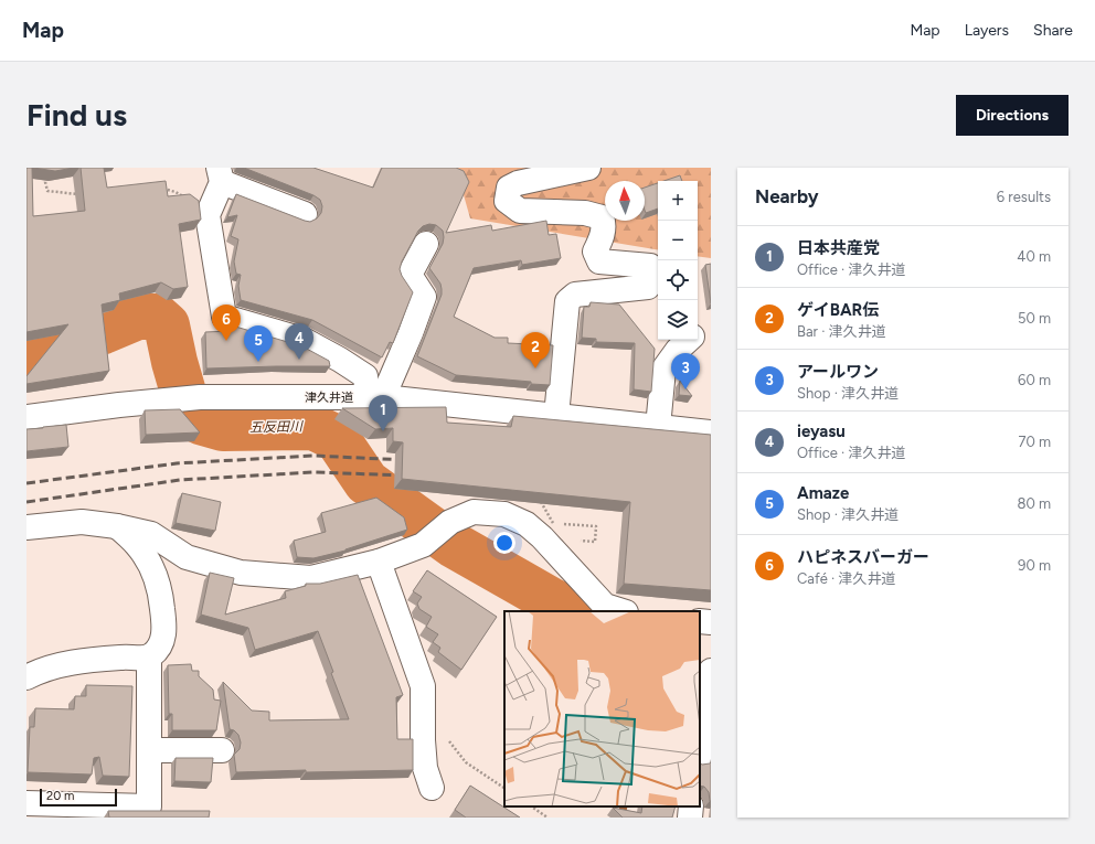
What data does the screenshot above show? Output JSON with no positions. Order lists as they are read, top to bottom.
{
  "streets": {
    "street": ["津久井道"]
  },
  "water": ["五反田川"],
  "scale_bar": "20 m",
  "north": "top",
  "page": {
    "header": "Map",
    "nav": ["Map", "Layers", "Share"],
    "buttons": "Directions",
    "title": "Find us",
    "heading": ["Nearby", "6 results"],
    "map_buttons": ["+", "−"],
    "list": [
      {
        "mark": "1",
        "name": "日本共産党",
        "note": "Office · 津久井道",
        "value": "40 m"
      },
      {
        "mark": "2",
        "name": "ゲイBAR伝",
        "note": "Bar · 津久井道",
        "value": "50 m"
      },
      {
        "mark": "3",
        "name": "アールワン",
        "note": "Shop · 津久井道",
        "value": "60 m"
      },
      {
        "mark": "4",
        "name": "ieyasu",
        "note": "Office · 津久井道",
        "value": "70 m"
      },
      {
        "mark": "5",
        "name": "Amaze",
        "note": "Shop · 津久井道",
        "value": "80 m"
      },
      {
        "mark": "6",
        "name": "ハピネスバーガー",
        "note": "Café · 津久井道",
        "value": "90 m"
      }
    ],
    "pins": [
      "6",
      "4",
      "5",
      "2",
      "3",
      "1"
    ],
    "scale": "20 m"
  }
}
